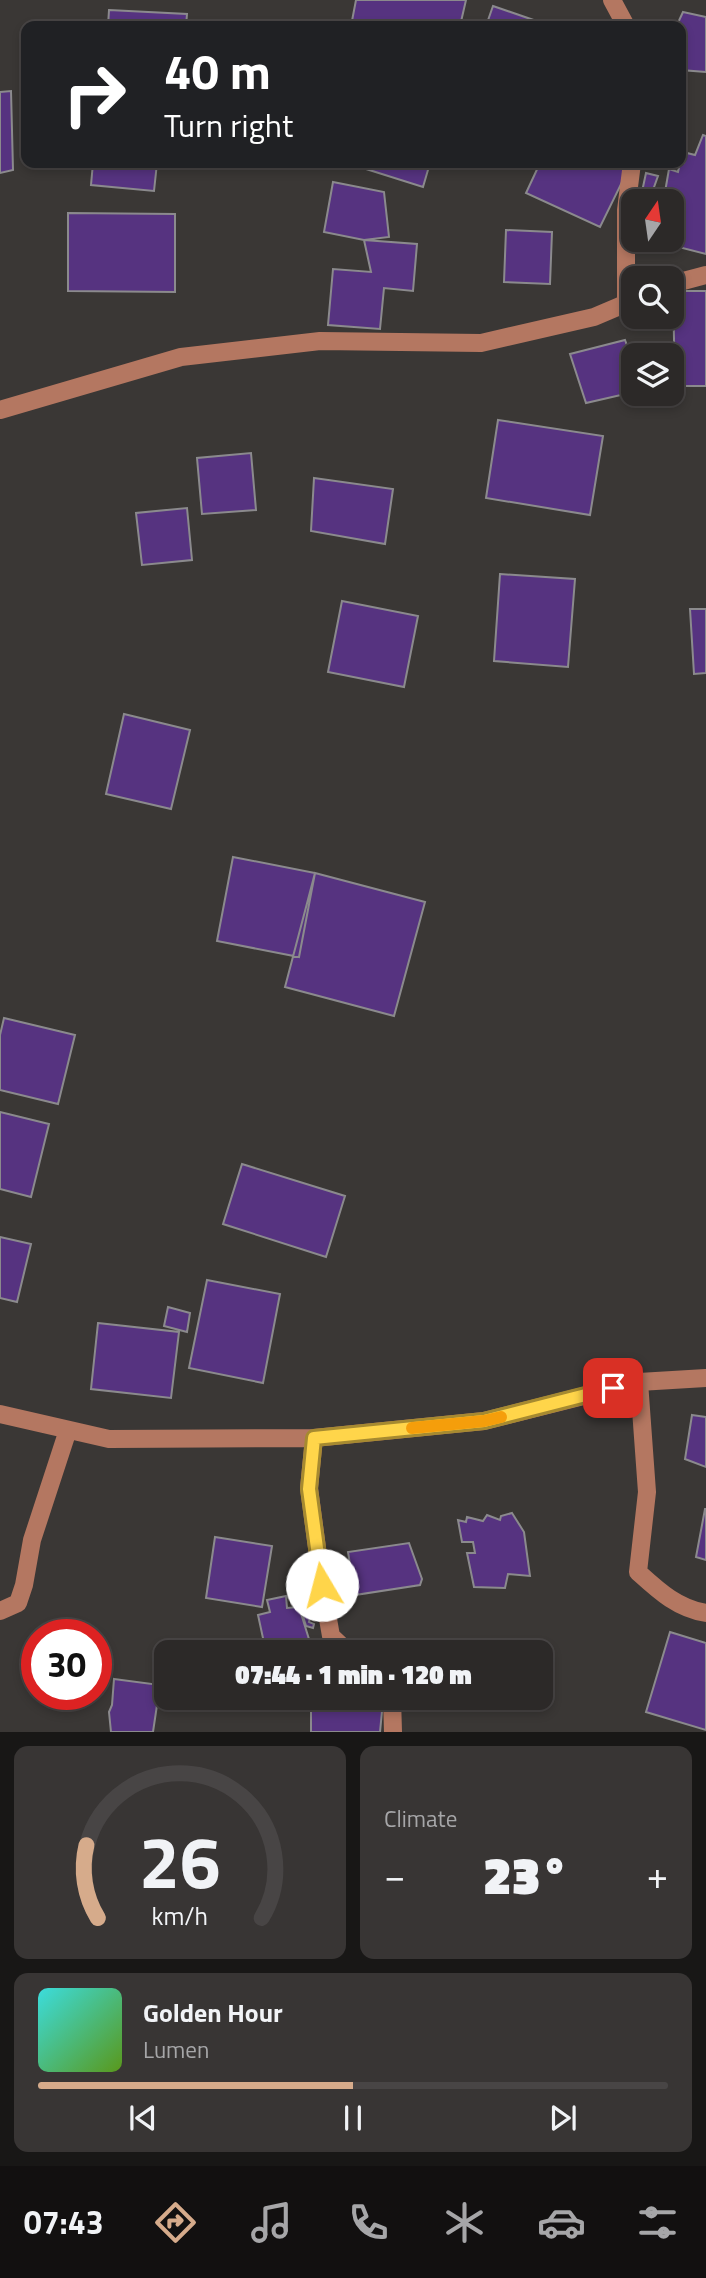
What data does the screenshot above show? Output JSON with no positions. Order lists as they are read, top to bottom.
{
  "north": "top",
  "page": {
    "turn": ["40 m", "Turn right"],
    "limit": "30",
    "trip": "07:44 · 1 min · 120 m",
    "tile": "Climate",
    "heat": ["−", "23°", "+"],
    "song": ["Golden Hour", "Lumen"],
    "tabs": "07:43",
    "gauge": ["26", "km/h"]
  }
}
